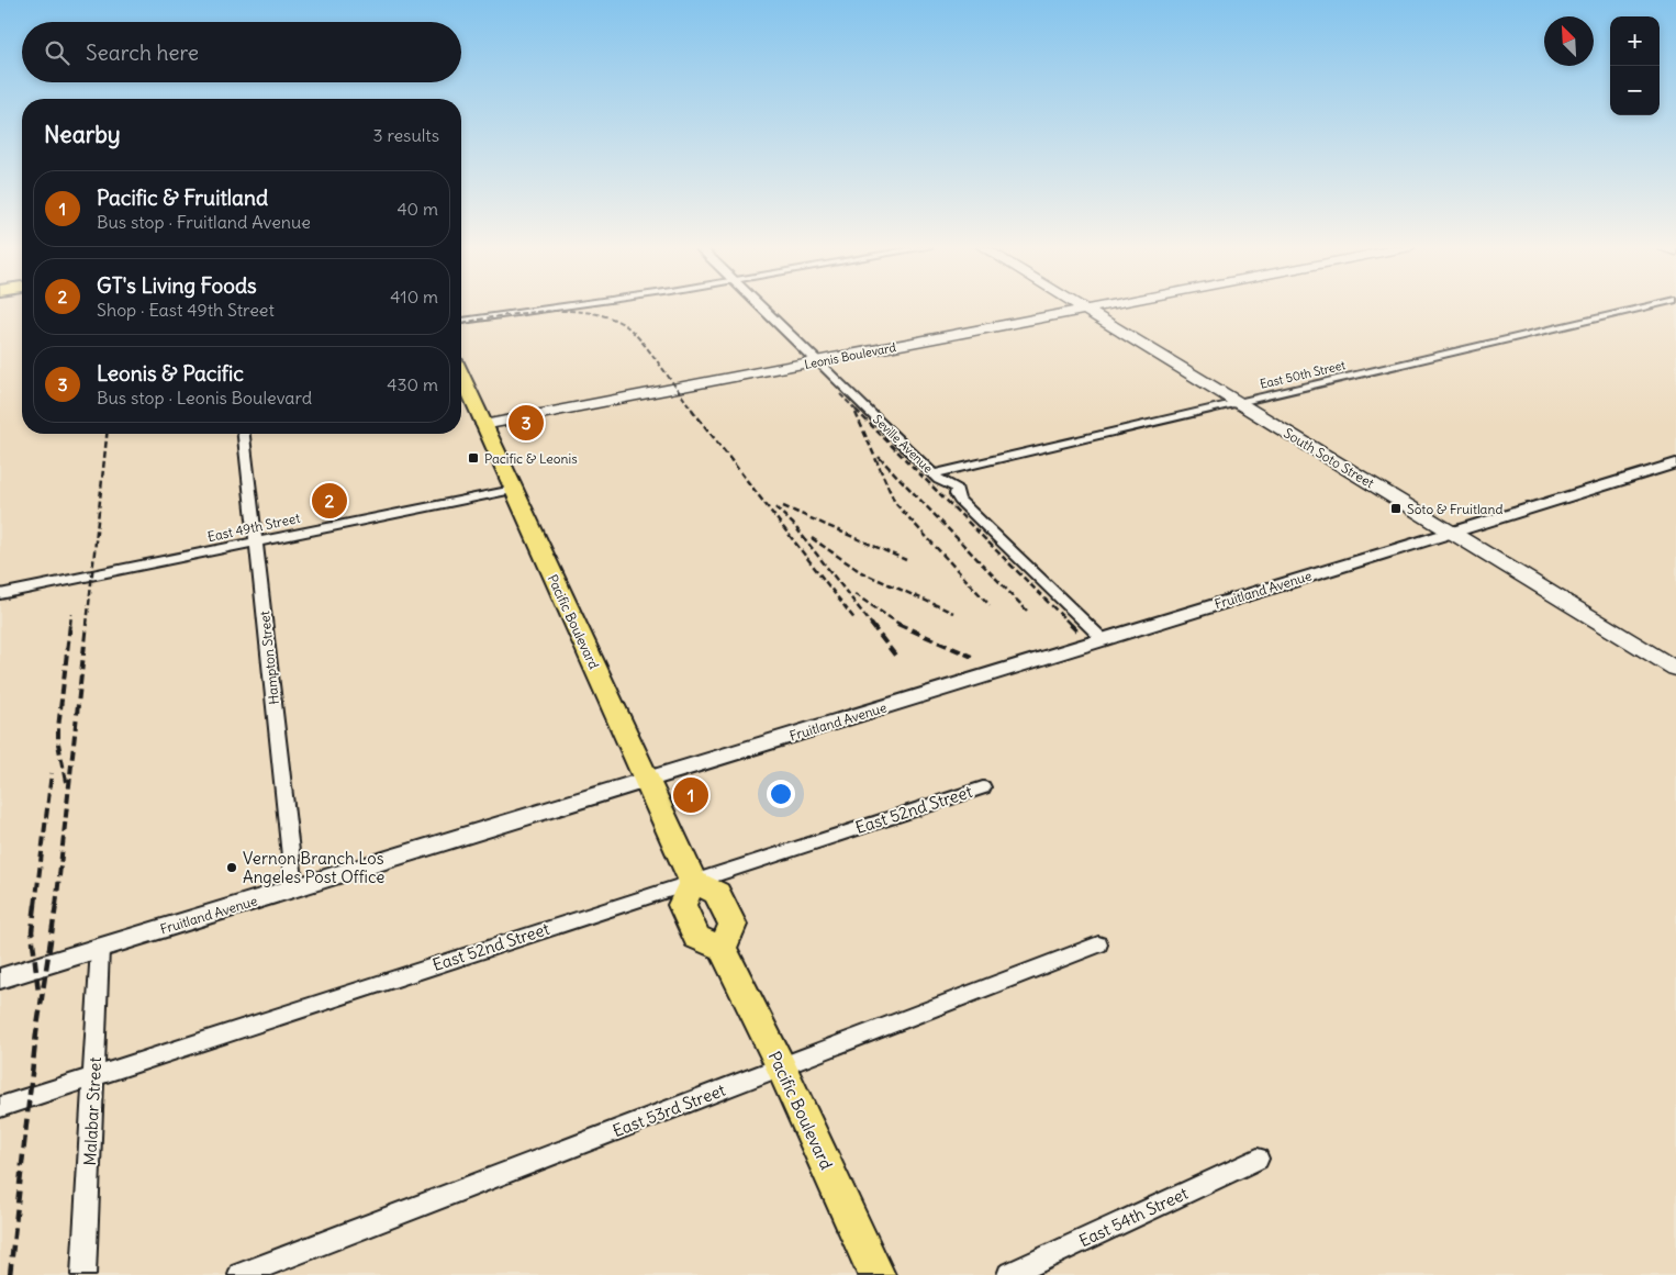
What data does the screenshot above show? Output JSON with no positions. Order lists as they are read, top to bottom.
{
  "streets": {
    "main road": ["Leonis Boulevard", "South Soto Street", "Pacific Boulevard"],
    "street": [
      "East 50th Street",
      "Seville Avenue",
      "East 49th Street",
      "Fruitland Avenue",
      "Hampton Street",
      "East 52nd Street",
      "East 53rd Street",
      "Malabar Street",
      "East 54th Street"
    ]
  },
  "crossings": [
    ["Leonis Boulevard", "Seville Avenue"],
    ["Leonis Boulevard", "South Soto Street"],
    ["Leonis Boulevard", "Pacific Boulevard"],
    ["East 50th Street", "Seville Avenue"],
    ["East 50th Street", "South Soto Street"],
    ["Seville Avenue", "Fruitland Avenue"],
    ["South Soto Street", "Fruitland Avenue"],
    ["East 49th Street", "Pacific Boulevard"],
    ["East 49th Street", "Hampton Street"],
    ["Fruitland Avenue", "Pacific Boulevard"],
    ["Fruitland Avenue", "Hampton Street"],
    ["Fruitland Avenue", "Malabar Street"],
    ["Pacific Boulevard", "East 52nd Street"],
    ["Pacific Boulevard", "East 53rd Street"],
    ["East 52nd Street", "Malabar Street"]
  ],
  "places": {
    "transit": ["Pacific & Leonis", "Soto & Fruitland"],
    "other": ["Vernon Branch Los Angeles Post Office"]
  },
  "north": "top left",
  "page": {
    "map_buttons": ["+", "−"],
    "search": "Search here",
    "heading": ["Nearby", "3 results"],
    "list": [
      {
        "mark": "1",
        "name": "Pacific & Fruitland",
        "note": "Bus stop · Fruitland Avenue",
        "value": "40 m"
      },
      {
        "mark": "2",
        "name": "GT's Living Foods",
        "note": "Shop · East 49th Street",
        "value": "410 m"
      },
      {
        "mark": "3",
        "name": "Leonis & Pacific",
        "note": "Bus stop · Leonis Boulevard",
        "value": "430 m"
      }
    ],
    "pins": ["3", "2", "1"]
  }
}
